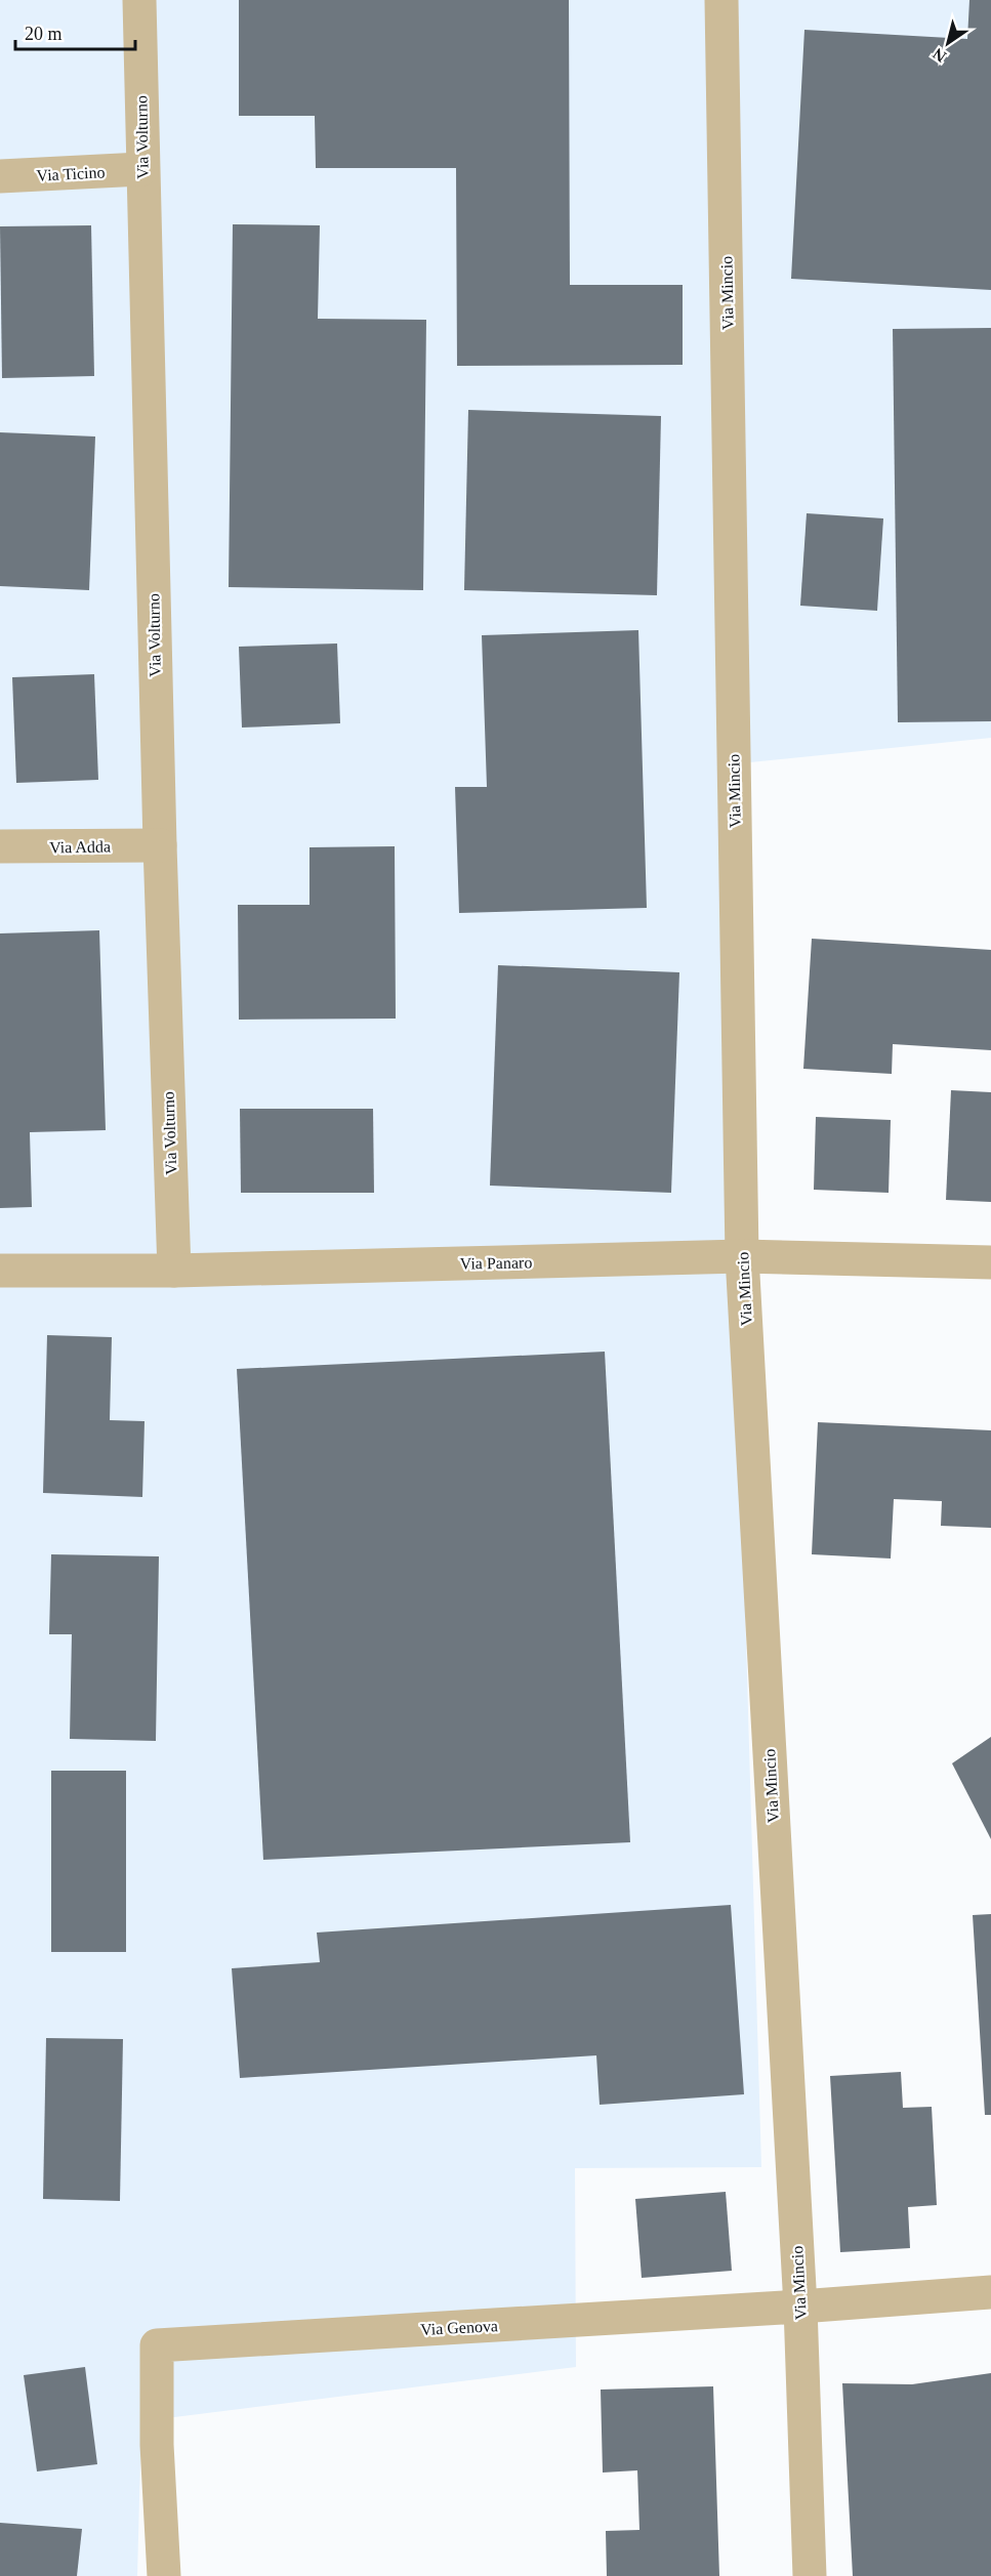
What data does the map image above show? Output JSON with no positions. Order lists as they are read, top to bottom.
{
  "streets": {
    "street": [
      "Via Volturno",
      "Via Ticino",
      "Via Mincio",
      "Via Adda",
      "Via Panaro",
      "Via Genova"
    ]
  },
  "crossings": [
    ["Via Volturno", "Via Ticino"],
    ["Via Volturno", "Via Adda"],
    ["Via Volturno", "Via Panaro"],
    ["Via Mincio", "Via Panaro"],
    ["Via Mincio", "Via Genova"]
  ],
  "scale_bar": "20 m",
  "north": "bottom left"
}
